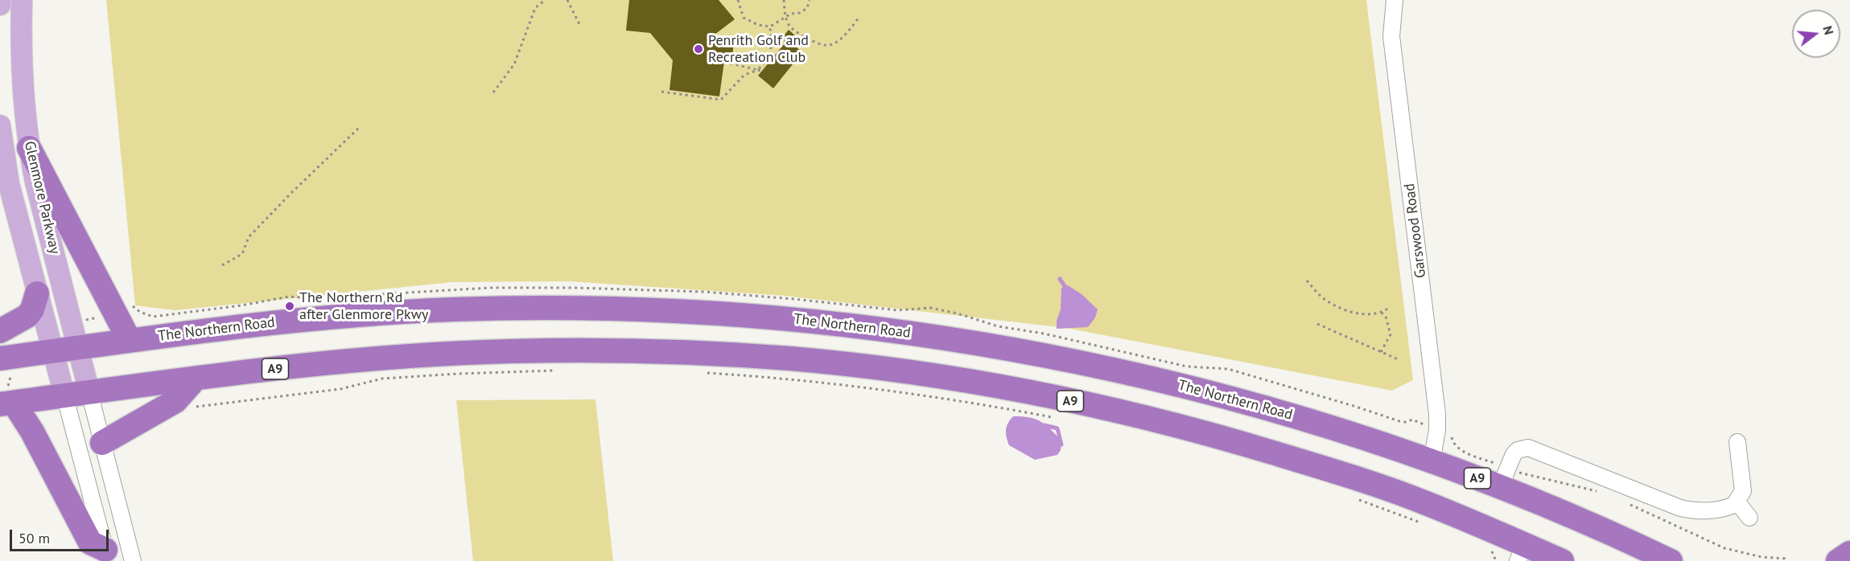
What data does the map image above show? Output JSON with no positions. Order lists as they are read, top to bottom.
{
  "streets": {
    "highway": ["The Northern Road", "A9"],
    "main road": ["Glenmore Parkway"],
    "street": ["Garswood Road"]
  },
  "crossings": [
    ["Glenmore Parkway", "The Northern Road"],
    ["Glenmore Parkway", "A9"],
    ["Garswood Road", "The Northern Road"]
  ],
  "places": ["Penrith Golf and Recreation Club", "The Northern Rd after Glenmore Pkwy"],
  "scale_bar": "50 m",
  "north": "right"
}
